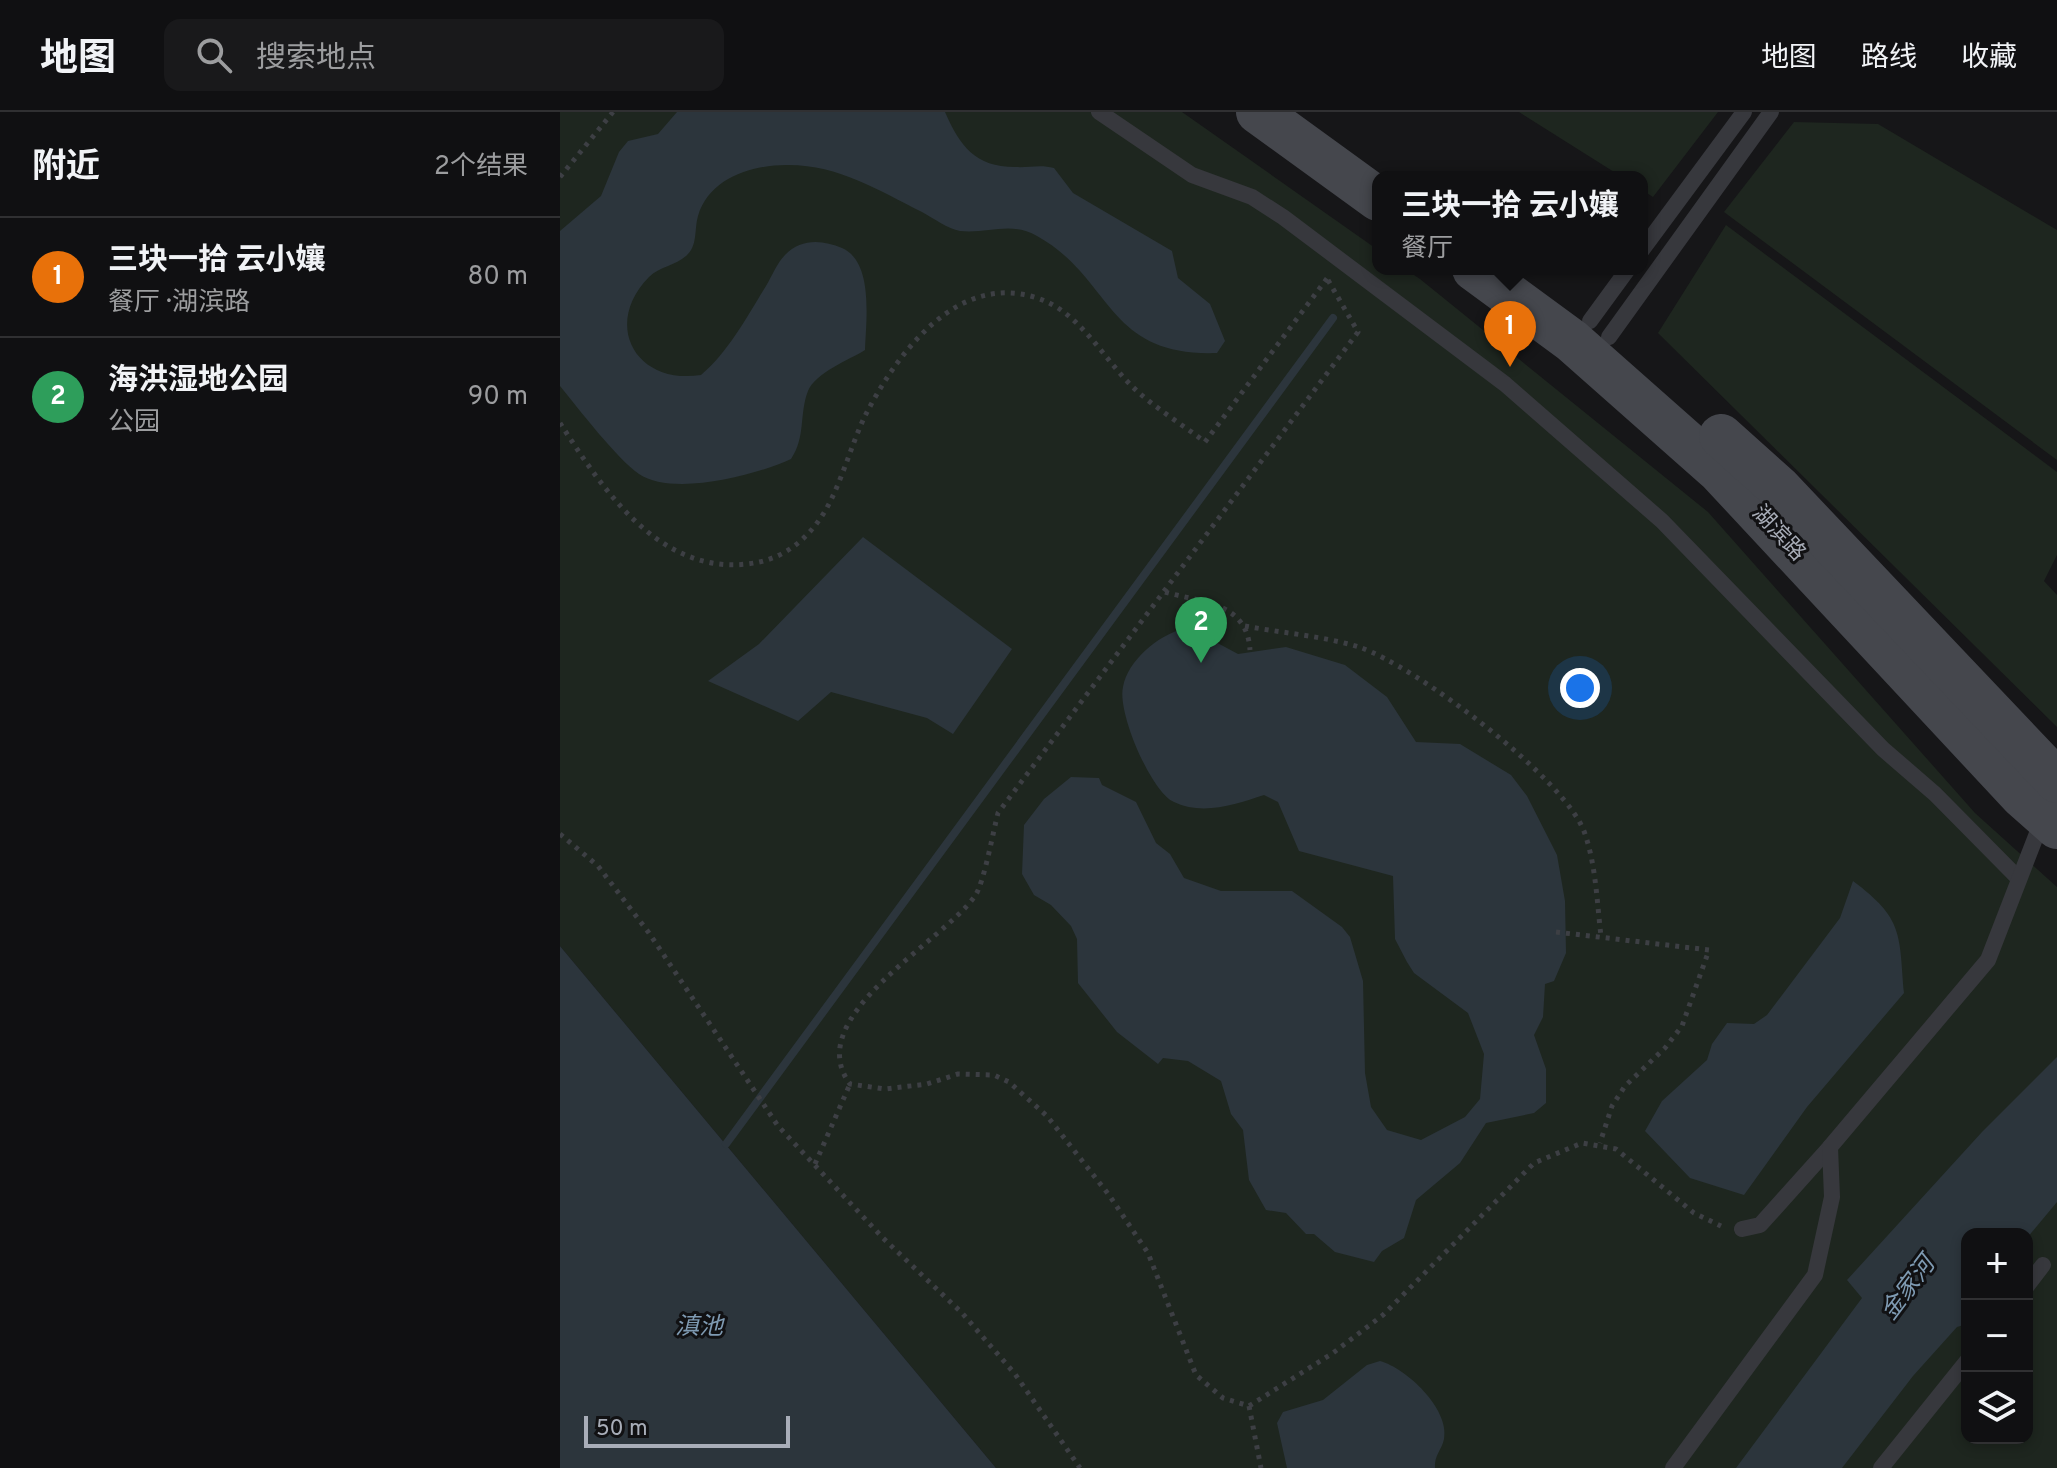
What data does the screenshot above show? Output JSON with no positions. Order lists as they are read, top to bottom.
{
  "streets": {
    "main road": ["湖滨路"]
  },
  "water": ["金家河", "滇池"],
  "scale_bar": "50 m",
  "page": {
    "header": "地图",
    "search": "搜索地点",
    "nav": ["地图", "路线", "收藏"],
    "heading": ["附近", "2个结果"],
    "popup": ["三块一拾 云小孃", "餐厅"],
    "list": [
      {
        "mark": "1",
        "name": "三块一拾 云小孃",
        "note": "餐厅 · 湖滨路",
        "value": "80 m"
      },
      {
        "mark": "2",
        "name": "海洪湿地公园",
        "note": "公园",
        "value": "90 m"
      }
    ],
    "pins": ["1", "2"],
    "map_buttons": ["+", "−"],
    "scale": "50 m"
  }
}
